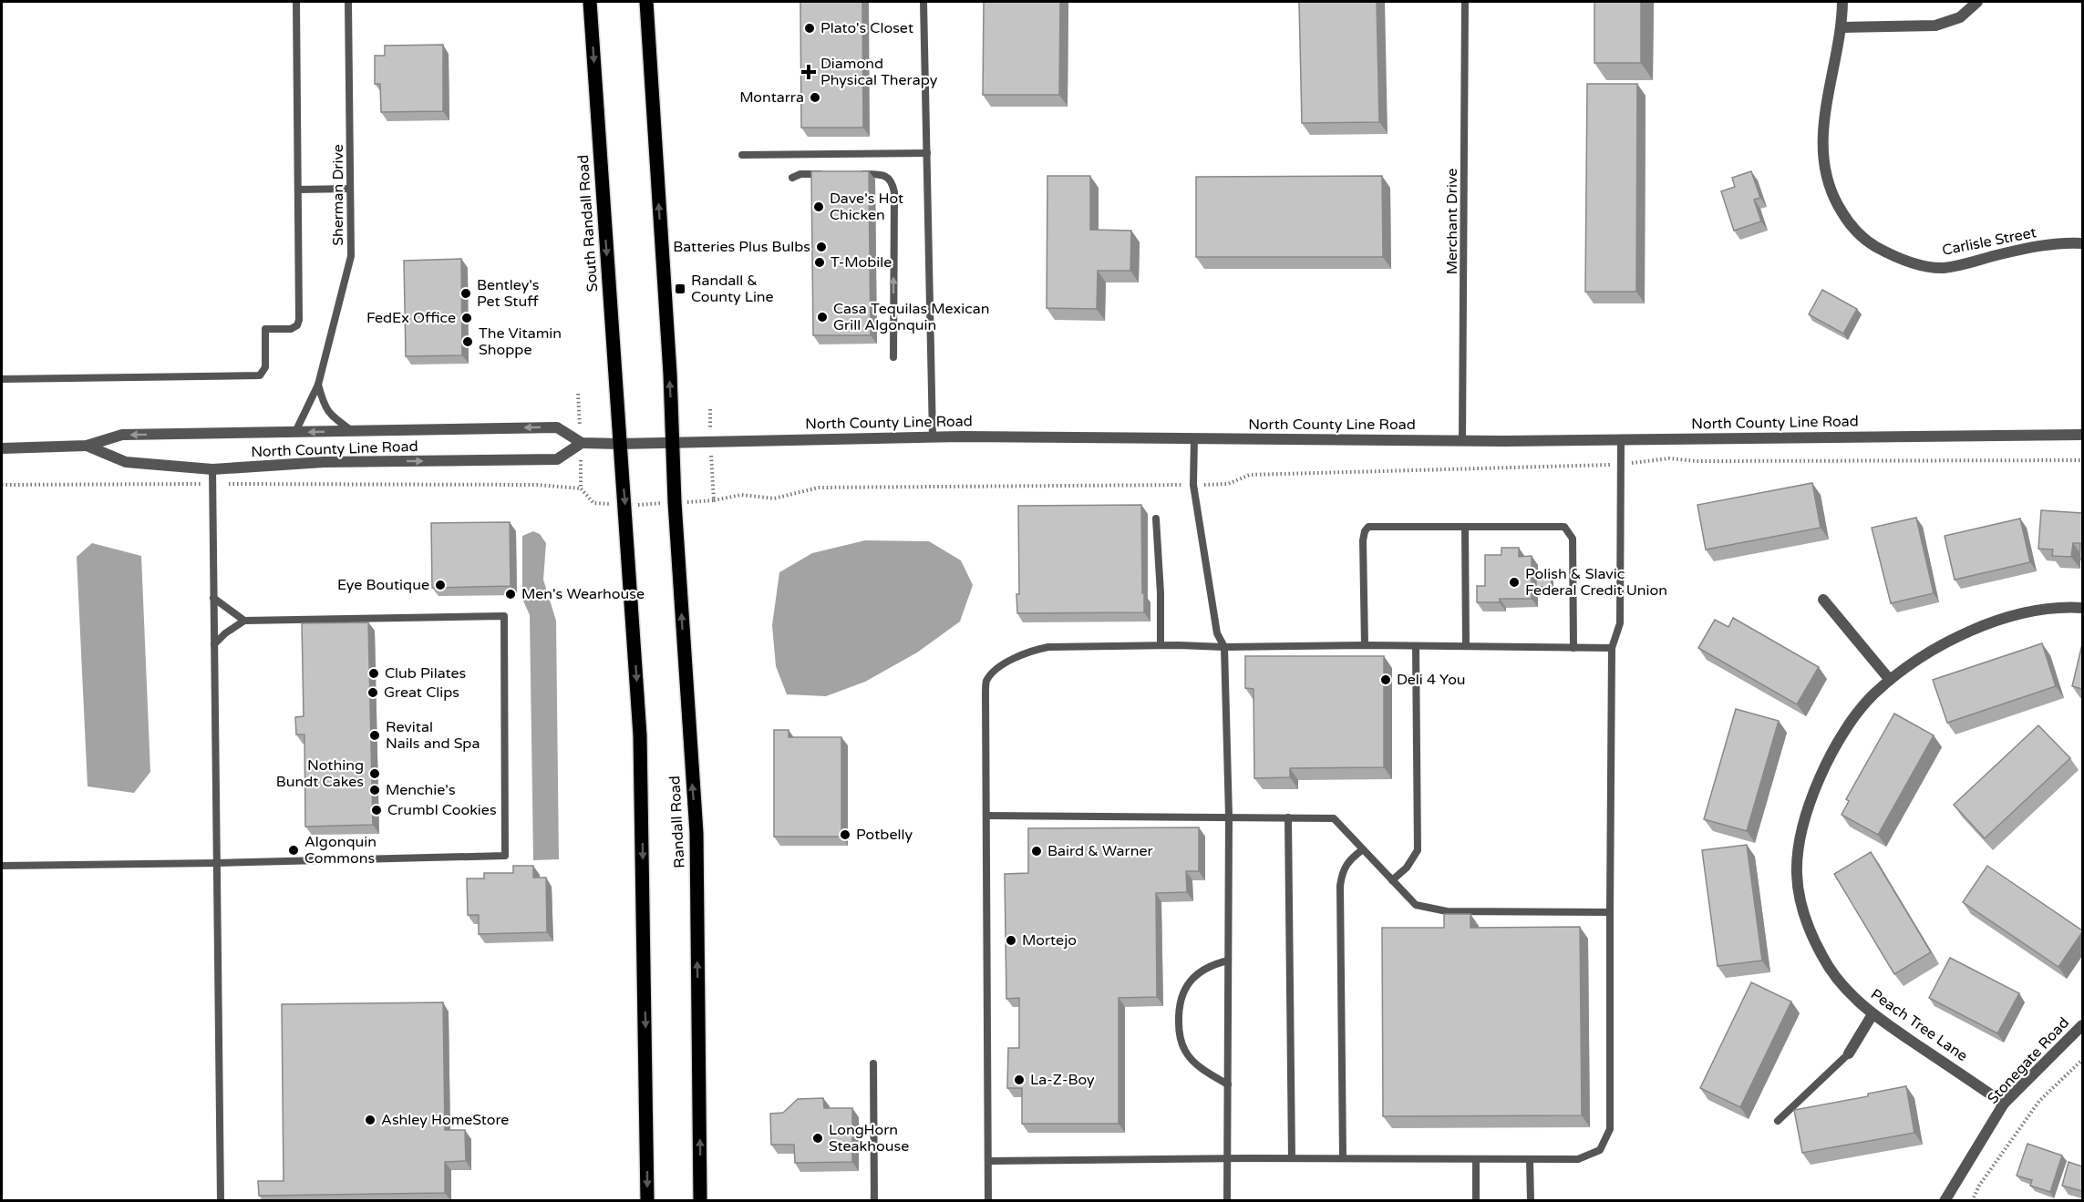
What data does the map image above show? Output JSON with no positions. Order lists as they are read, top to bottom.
{
  "streets": {
    "main road": ["South Randall Road", "Randall Road"],
    "street": [
      "Carlisle Street",
      "North County Line Road",
      "Peach Tree Lane",
      "Stonegate Road"
    ],
    "lane": ["Sherman Drive", "Merchant Drive"]
  },
  "crossings": [
    ["Sherman Drive", "North County Line Road"],
    ["Merchant Drive", "North County Line Road"],
    ["South Randall Road", "North County Line Road"],
    ["North County Line Road", "Randall Road"],
    ["Peach Tree Lane", "Stonegate Road"]
  ],
  "places": {
    "other": [
      "Plato's Closet",
      "Montarra",
      "Dave's Hot Chicken",
      "Batteries Plus Bulbs",
      "T-Mobile",
      "Bentley's Pet Stuff",
      "Casa Tequilas Mexican Grill Algonquin",
      "FedEx Office",
      "The Vitamin Shoppe",
      "Polish & Slavic Federal Credit Union",
      "Eye Boutique",
      "Men's Wearhouse",
      "Club Pilates",
      "Deli 4 You",
      "Great Clips",
      "Revital Nails and Spa",
      "Nothing Bundt Cakes",
      "Menchie's",
      "Crumbl Cookies",
      "Potbelly",
      "Algonquin Commons",
      "Baird & Warner",
      "Mortejo",
      "La-Z-Boy",
      "Ashley HomeStore",
      "LongHorn Steakhouse"
    ],
    "health": ["Diamond Physical Therapy"],
    "transit": ["Randall & County Line"]
  }
}
